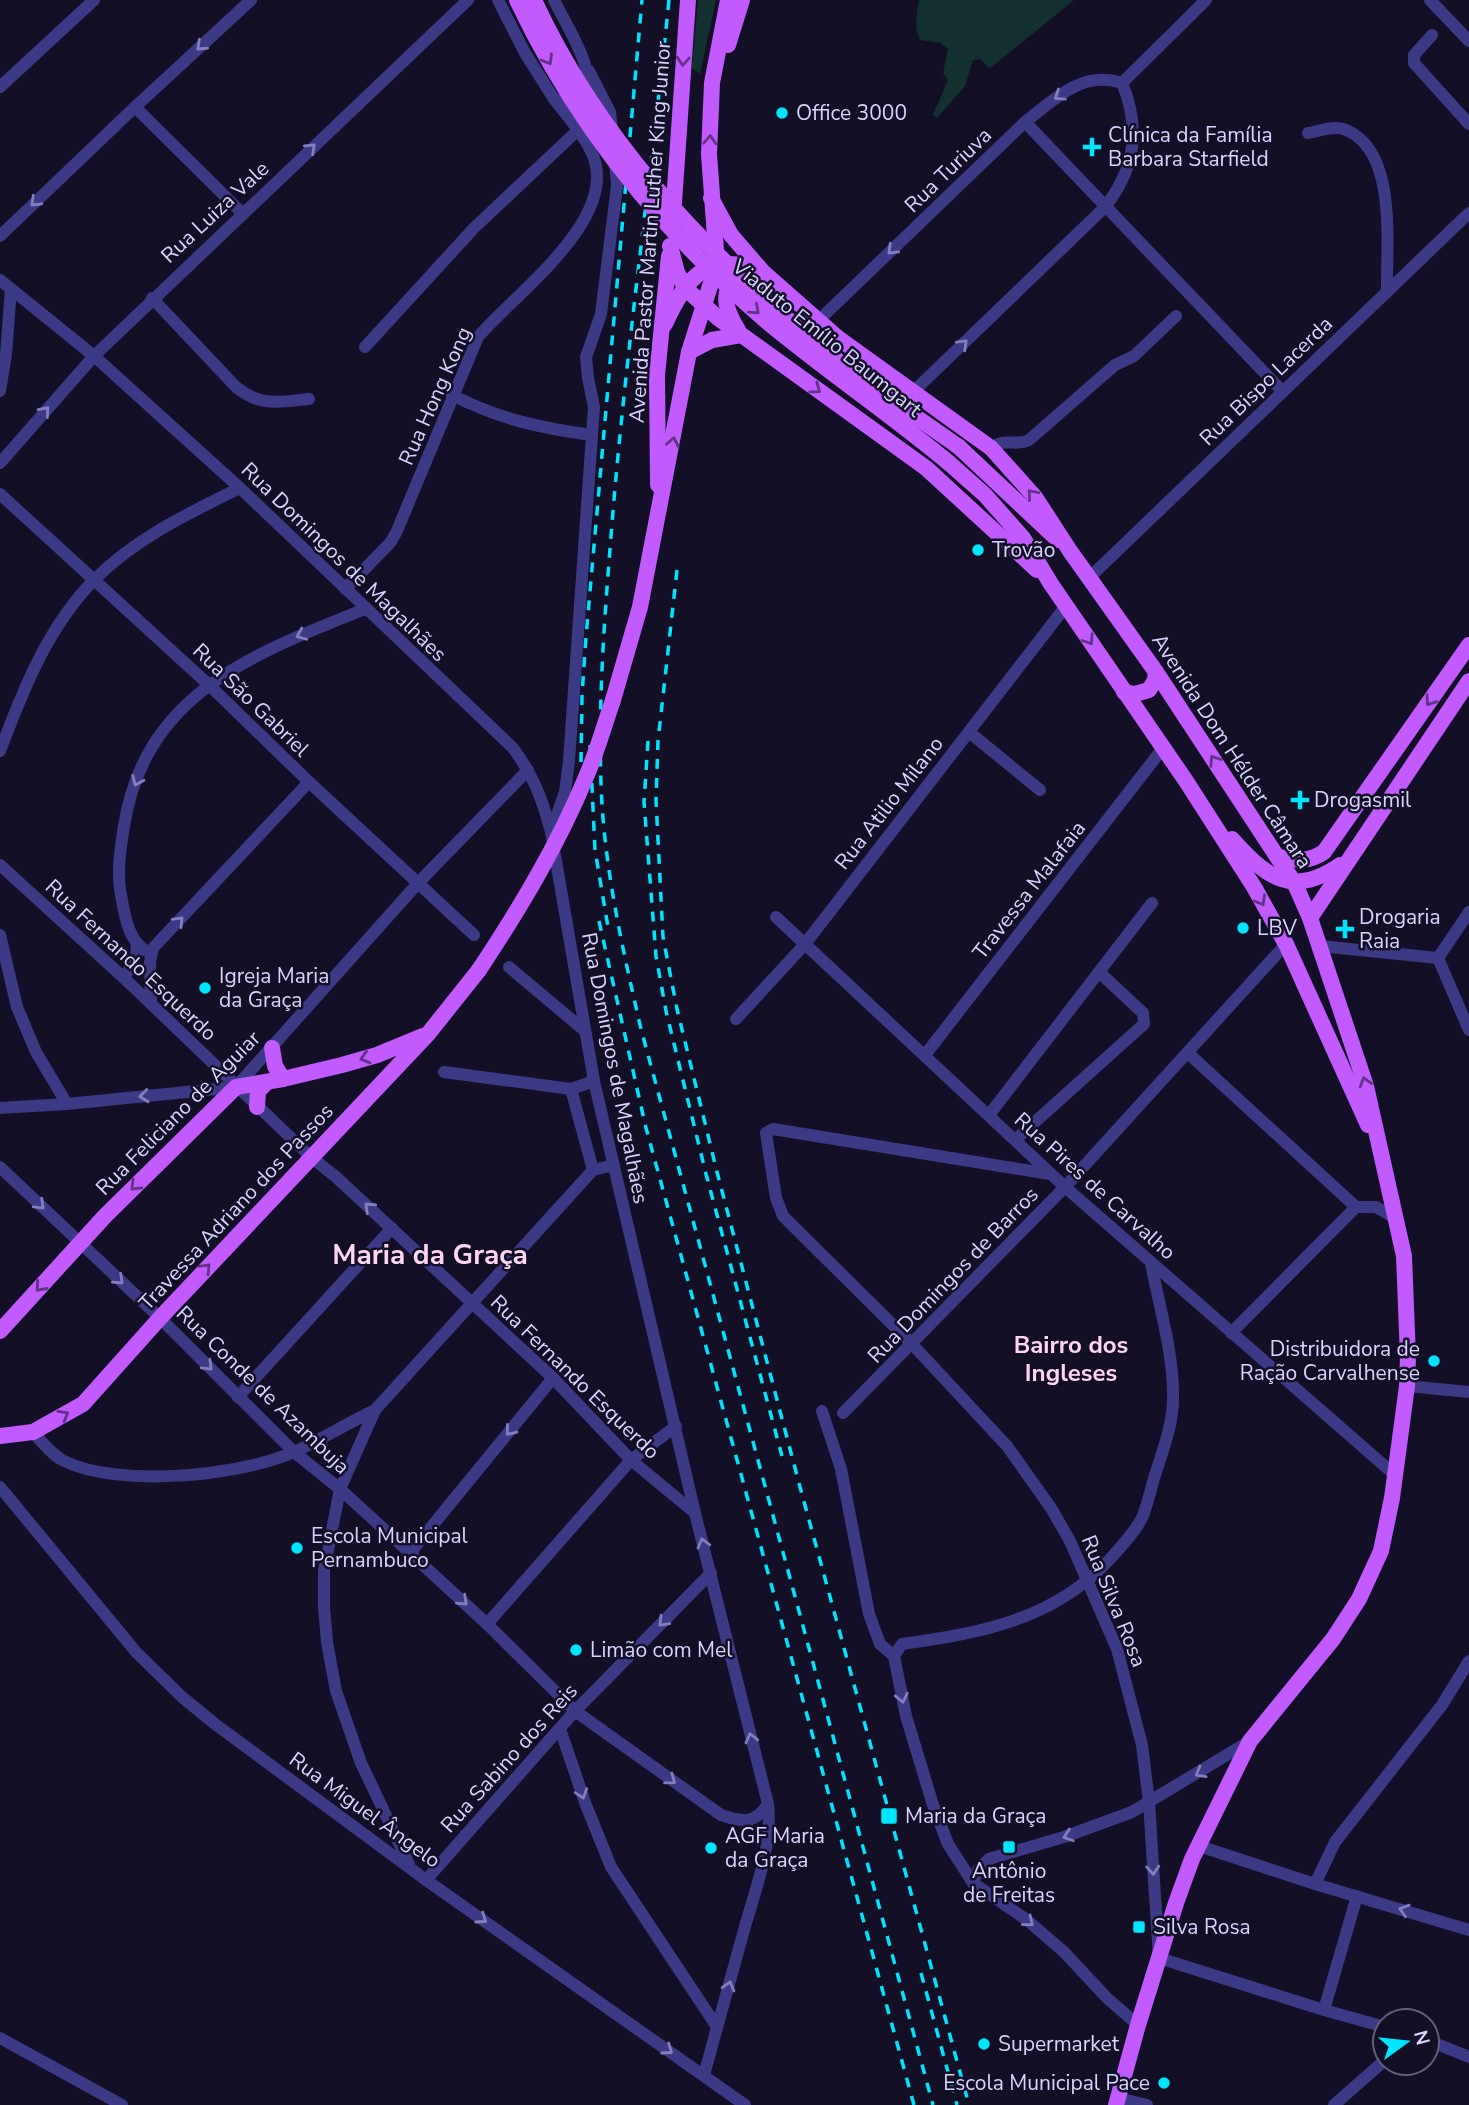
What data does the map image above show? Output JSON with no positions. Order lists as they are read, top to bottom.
{
  "streets": {
    "main road": [
      "Avenida Pastor Martin Luther King Junior",
      "Viaduto Emílio Baumgart",
      "Avenida Dom Hélder Câmara",
      "Rua Feliciano de Aguiar",
      "Travessa Adriano dos Passos"
    ],
    "street": [
      "Rua Turiuva",
      "Rua Luiza Vale",
      "Rua Bispo Lacerda",
      "Rua Hong Kong",
      "Rua Domingos de Magalhães",
      "Rua São Gabriel",
      "Rua Atilio Milano",
      "Travessa Malafaia",
      "Rua Fernando Esquerdo",
      "Rua Pires de Carvalho",
      "Rua Domingos de Barros",
      "Rua Conde de Azambuja",
      "Rua Silva Rosa",
      "Rua Sabino dos Reis",
      "Rua Miguel Ângelo"
    ]
  },
  "crossings": [
    ["Rua Turiuva", "Avenida Dom Hélder Câmara"],
    ["Rua Luiza Vale", "Rua Domingos de Magalhães"],
    ["Avenida Pastor Martin Luther King Junior", "Avenida Dom Hélder Câmara"],
    ["Avenida Pastor Martin Luther King Junior", "Travessa Adriano dos Passos"],
    ["Viaduto Emílio Baumgart", "Avenida Dom Hélder Câmara"],
    ["Rua Bispo Lacerda", "Avenida Dom Hélder Câmara"],
    ["Rua Hong Kong", "Rua Domingos de Magalhães"],
    ["Rua Domingos de Magalhães", "Rua Fernando Esquerdo"],
    ["Rua Domingos de Magalhães", "Rua Feliciano de Aguiar"],
    ["Rua Domingos de Magalhães", "Rua Conde de Azambuja"],
    ["Rua Domingos de Magalhães", "Rua Sabino dos Reis"],
    ["Rua Domingos de Magalhães", "Rua Miguel Ângelo"],
    ["Rua São Gabriel", "Rua Feliciano de Aguiar"],
    ["Avenida Dom Hélder Câmara", "Rua Atilio Milano"],
    ["Avenida Dom Hélder Câmara", "Travessa Malafaia"],
    ["Avenida Dom Hélder Câmara", "Rua Pires de Carvalho"],
    ["Avenida Dom Hélder Câmara", "Rua Domingos de Barros"],
    ["Avenida Dom Hélder Câmara", "Rua Silva Rosa"],
    ["Rua Atilio Milano", "Rua Pires de Carvalho"],
    ["Travessa Malafaia", "Rua Pires de Carvalho"],
    ["Rua Fernando Esquerdo", "Rua Feliciano de Aguiar"],
    ["Rua Fernando Esquerdo", "Travessa Adriano dos Passos"],
    ["Rua Feliciano de Aguiar", "Rua Conde de Azambuja"],
    ["Rua Pires de Carvalho", "Rua Domingos de Barros"],
    ["Rua Pires de Carvalho", "Rua Silva Rosa"],
    ["Travessa Adriano dos Passos", "Rua Conde de Azambuja"],
    ["Rua Domingos de Barros", "Rua Silva Rosa"],
    ["Rua Conde de Azambuja", "Rua Sabino dos Reis"],
    ["Rua Sabino dos Reis", "Rua Miguel Ângelo"]
  ],
  "one_way": [
    "Rua Turiuva",
    "Rua Luiza Vale",
    "Rua Feliciano de Aguiar",
    "Travessa Adriano dos Passos",
    "Rua Conde de Azambuja",
    "Rua Sabino dos Reis",
    "Rua Miguel Ângelo"
  ],
  "districts": ["Maria da Graça", "Bairro dos Ingleses"],
  "places": {
    "other": [
      "Office 3000",
      "Trovão",
      "LBV",
      "Igreja Maria da Graça",
      "Distribuidora de Ração Carvalhense",
      "Escola Municipal Pernambuco",
      "Limão com Mel",
      "AGF Maria da Graça",
      "Supermarket",
      "Escola Municipal Pace"
    ],
    "health": ["Clínica da Família Barbara Starfield", "Drogasmil", "Drogaria Raia"],
    "transit": ["Maria da Graça", "Antônio de Freitas", "Silva Rosa"]
  },
  "north": "right"
}
